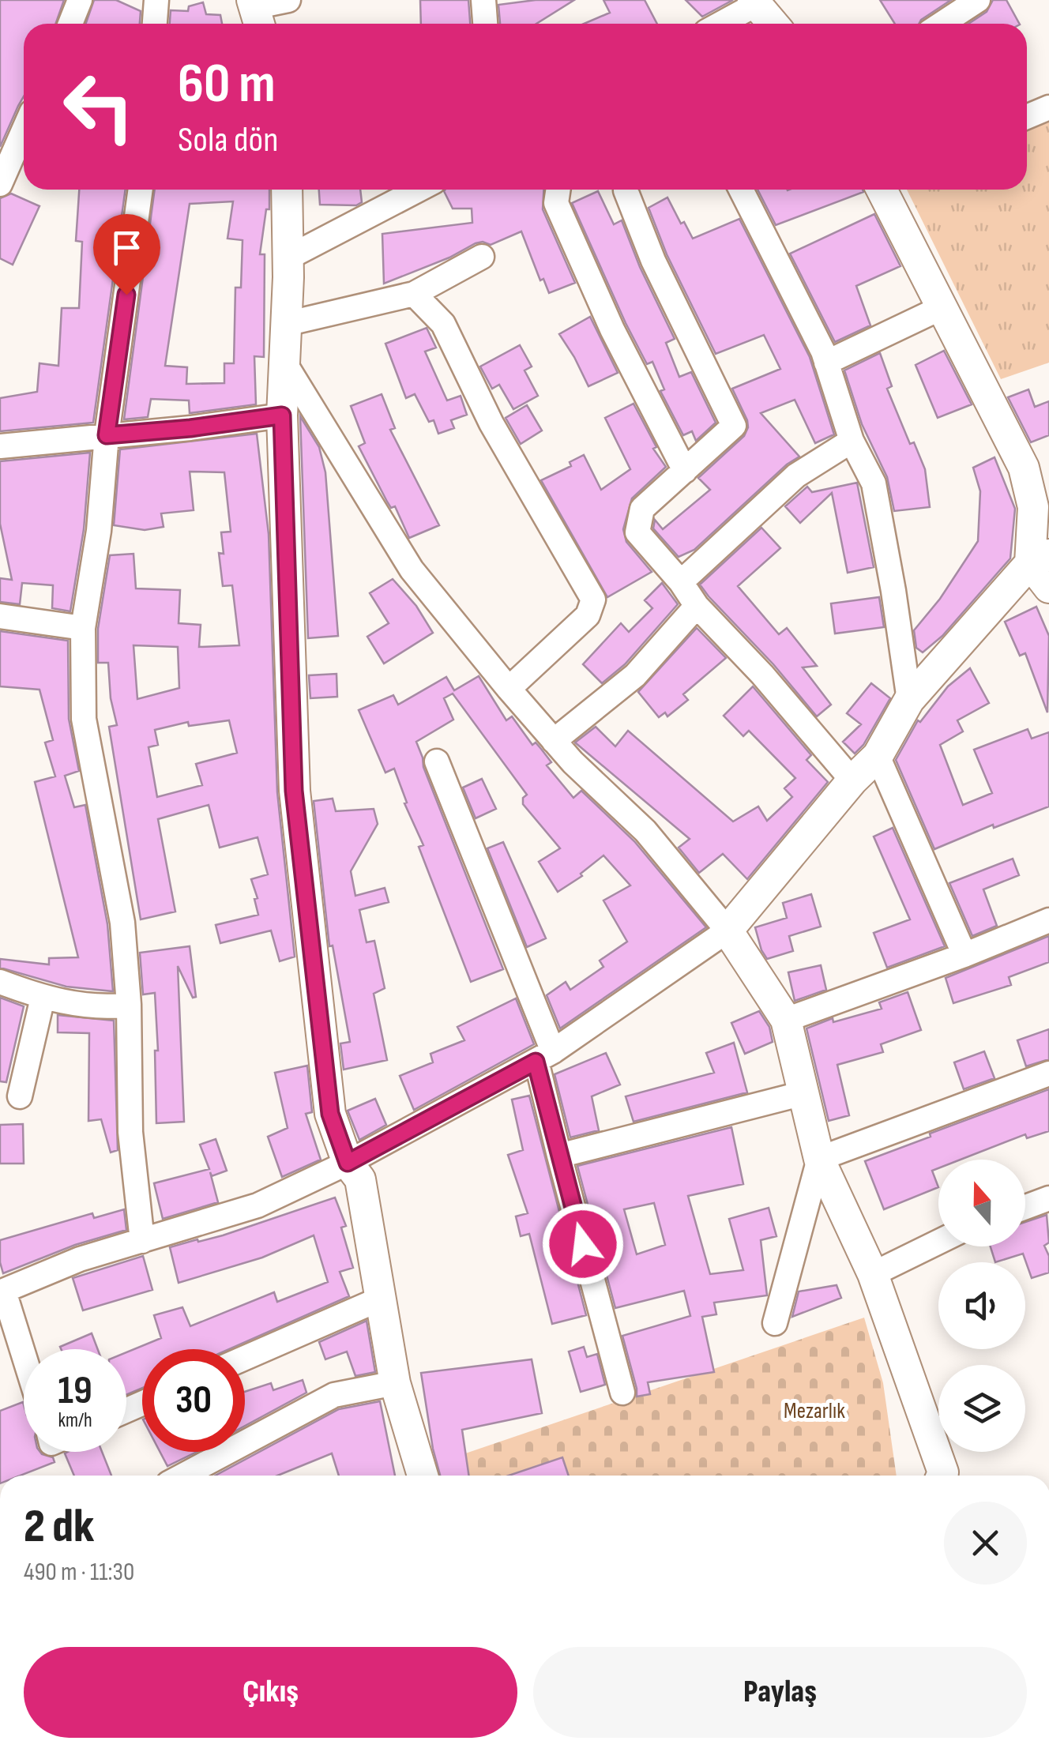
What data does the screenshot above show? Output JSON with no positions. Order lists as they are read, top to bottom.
{
  "parks": ["Mezarlık"],
  "north": "top",
  "page": {
    "turn": ["60 m", "Sola dön"],
    "speed": "19 km/h",
    "limit": "30",
    "heading": ["2 dk", "490 m · 11:30"],
    "buttons": ["Çıkış", "Paylaş"]
  }
}
